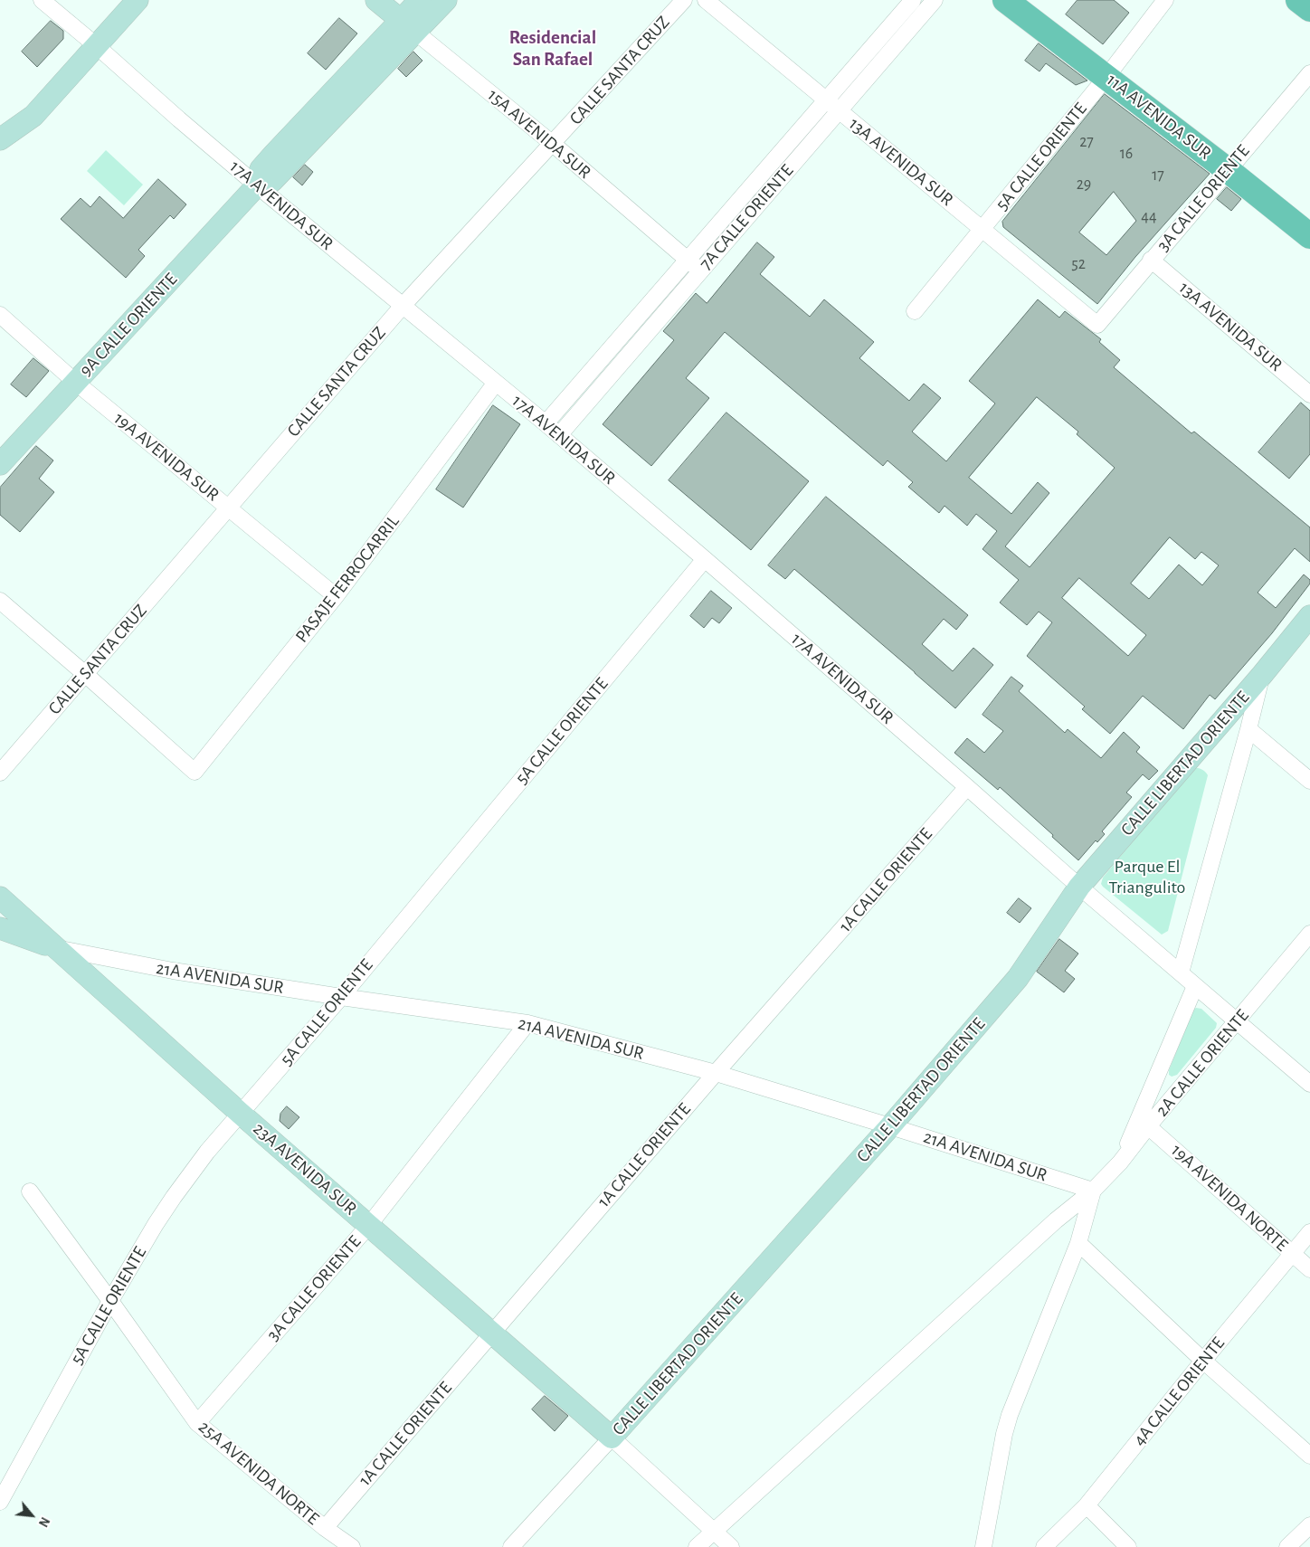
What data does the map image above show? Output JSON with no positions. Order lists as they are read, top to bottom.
{
  "streets": {
    "main road": [
      "11A AVENIDA SUR",
      "15A AVENIDA SUR",
      "9A CALLE ORIENTE",
      "CALLE LIBERTAD ORIENTE",
      "23A AVENIDA SUR"
    ],
    "street": [
      "CALLE SANTA CRUZ",
      "5A CALLE ORIENTE",
      "13A AVENIDA SUR",
      "3A CALLE ORIENTE",
      "17A AVENIDA SUR",
      "7A CALLE ORIENTE",
      "19A AVENIDA SUR",
      "PASAJE FERROCARRIL",
      "1A CALLE ORIENTE",
      "21A AVENIDA SUR",
      "2A CALLE ORIENTE",
      "19A AVENIDA NORTE",
      "4A CALLE ORIENTE",
      "25A AVENIDA NORTE"
    ]
  },
  "crossings": [
    ["CALLE SANTA CRUZ", "15A AVENIDA SUR"],
    ["CALLE SANTA CRUZ", "17A AVENIDA SUR"],
    ["CALLE SANTA CRUZ", "19A AVENIDA SUR"],
    ["CALLE SANTA CRUZ", "PASAJE FERROCARRIL"],
    ["11A AVENIDA SUR", "5A CALLE ORIENTE"],
    ["11A AVENIDA SUR", "3A CALLE ORIENTE"],
    ["15A AVENIDA SUR", "7A CALLE ORIENTE"],
    ["15A AVENIDA SUR", "9A CALLE ORIENTE"],
    ["5A CALLE ORIENTE", "13A AVENIDA SUR"],
    ["5A CALLE ORIENTE", "17A AVENIDA SUR"],
    ["5A CALLE ORIENTE", "21A AVENIDA SUR"],
    ["5A CALLE ORIENTE", "23A AVENIDA SUR"],
    ["5A CALLE ORIENTE", "25A AVENIDA NORTE"],
    ["13A AVENIDA SUR", "3A CALLE ORIENTE"],
    ["13A AVENIDA SUR", "7A CALLE ORIENTE"],
    ["3A CALLE ORIENTE", "21A AVENIDA SUR"],
    ["3A CALLE ORIENTE", "23A AVENIDA SUR"],
    ["3A CALLE ORIENTE", "25A AVENIDA NORTE"],
    ["17A AVENIDA SUR", "7A CALLE ORIENTE"],
    ["17A AVENIDA SUR", "9A CALLE ORIENTE"],
    ["17A AVENIDA SUR", "PASAJE FERROCARRIL"],
    ["17A AVENIDA SUR", "CALLE LIBERTAD ORIENTE"],
    ["17A AVENIDA SUR", "1A CALLE ORIENTE"],
    ["17A AVENIDA SUR", "2A CALLE ORIENTE"],
    ["9A CALLE ORIENTE", "19A AVENIDA SUR"],
    ["19A AVENIDA SUR", "PASAJE FERROCARRIL"],
    ["CALLE LIBERTAD ORIENTE", "21A AVENIDA SUR"],
    ["CALLE LIBERTAD ORIENTE", "23A AVENIDA SUR"],
    ["1A CALLE ORIENTE", "21A AVENIDA SUR"],
    ["1A CALLE ORIENTE", "23A AVENIDA SUR"],
    ["1A CALLE ORIENTE", "25A AVENIDA NORTE"],
    ["21A AVENIDA SUR", "2A CALLE ORIENTE"],
    ["21A AVENIDA SUR", "23A AVENIDA SUR"],
    ["2A CALLE ORIENTE", "19A AVENIDA NORTE"],
    ["19A AVENIDA NORTE", "4A CALLE ORIENTE"]
  ],
  "districts": ["Residencial San Rafael"],
  "parks": ["Parque El Triangulito"],
  "house_numbers": [
    "27",
    "16",
    "17",
    "29",
    "44",
    "52"
  ],
  "north": "bottom right"
}
